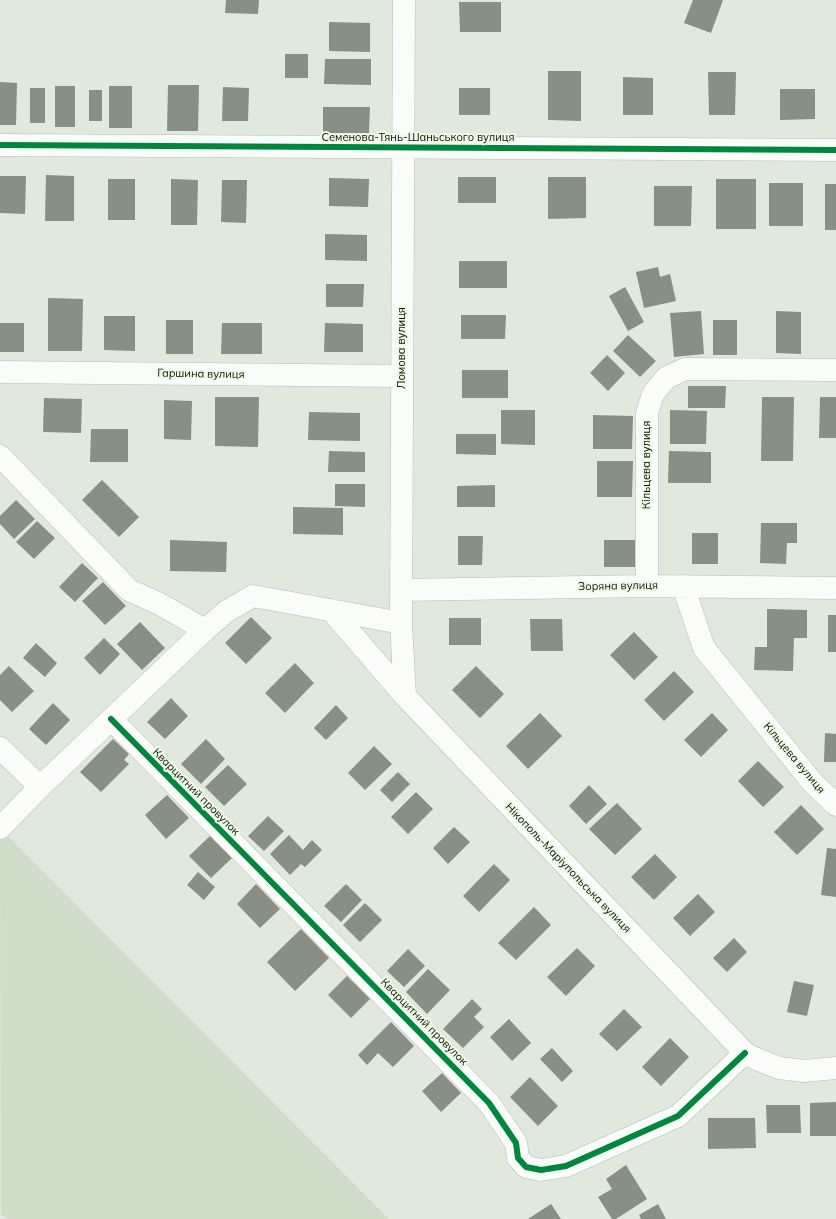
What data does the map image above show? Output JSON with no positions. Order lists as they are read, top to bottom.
{
  "streets": {
    "street": [
      "Семенова-Тянь-Шаньського вулиця",
      "Ломова вулиця",
      "Гаршина вулиця",
      "Кільцева вулиця",
      "Зоряна вулиця",
      "Кварцитний провулок",
      "Нікополь-Маріупольська вулиця"
    ]
  },
  "crossings": [
    ["Семенова-Тянь-Шаньського вулиця", "Ломова вулиця"],
    ["Ломова вулиця", "Гаршина вулиця"],
    ["Ломова вулиця", "Зоряна вулиця"],
    ["Ломова вулиця", "Нікополь-Маріупольська вулиця"],
    ["Кільцева вулиця", "Зоряна вулиця"],
    ["Кварцитний провулок", "Нікополь-Маріупольська вулиця"]
  ]
}
